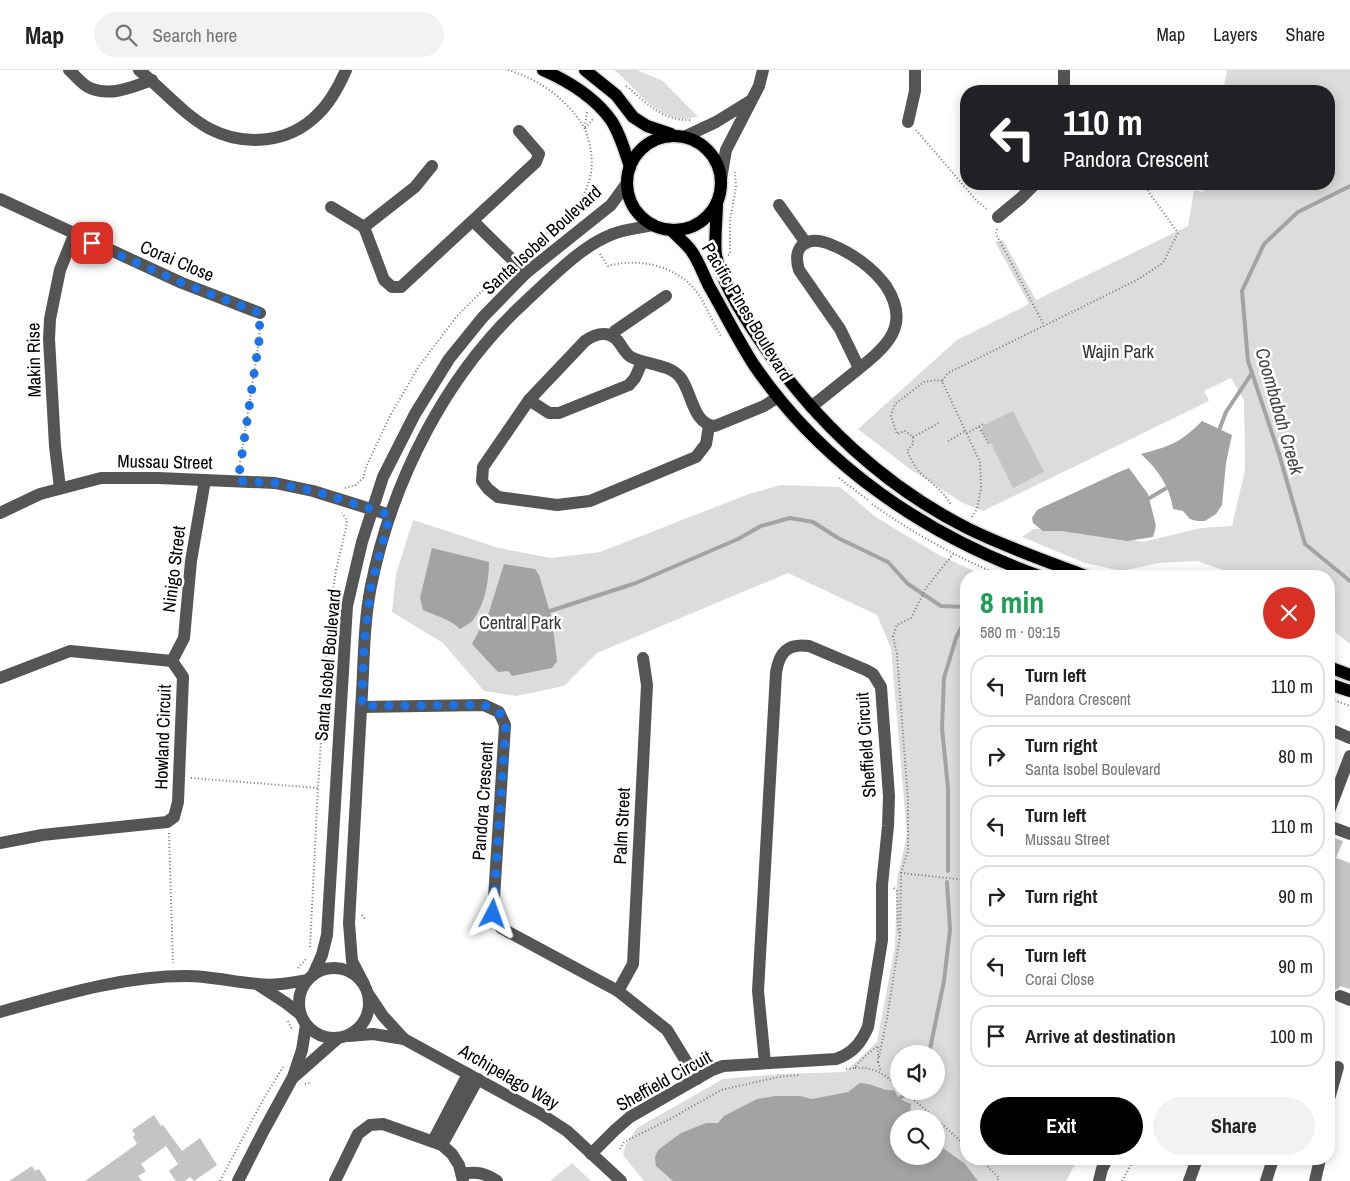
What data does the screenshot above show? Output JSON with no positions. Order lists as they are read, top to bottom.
{
  "streets": {
    "main road": ["Pacific Pines Boulevard"],
    "street": [
      "Santa Isobel Boulevard",
      "Corai Close",
      "Makin Rise",
      "Mussau Street",
      "Ninigo Street",
      "Howland Circuit",
      "Sheffield Circuit",
      "Pandora Crescent",
      "Palm Street",
      "Archipelago Way"
    ]
  },
  "crossings": [
    ["Santa Isobel Boulevard", "Pacific Pines Boulevard"],
    ["Santa Isobel Boulevard", "Mussau Street"],
    ["Santa Isobel Boulevard", "Pandora Crescent"],
    ["Santa Isobel Boulevard", "Archipelago Way"],
    ["Corai Close", "Makin Rise"],
    ["Makin Rise", "Mussau Street"],
    ["Mussau Street", "Ninigo Street"],
    ["Ninigo Street", "Howland Circuit"],
    ["Sheffield Circuit", "Pandora Crescent"],
    ["Sheffield Circuit", "Archipelago Way"],
    ["Pandora Crescent", "Palm Street"]
  ],
  "water": ["Coombabah Creek"],
  "parks": ["Wajin Park", "Central Park"],
  "page": {
    "header": "Map",
    "search": "Search here",
    "nav": ["Map", "Layers", "Share"],
    "turn": ["110 m", "Pandora Crescent"],
    "heading": ["8 min", "580 m · 09:15"],
    "list": [
      {
        "name": "Turn left",
        "note": "Pandora Crescent",
        "value": "110 m"
      },
      {
        "name": "Turn right",
        "note": "Santa Isobel Boulevard",
        "value": "80 m"
      },
      {
        "name": "Turn left",
        "note": "Mussau Street",
        "value": "110 m"
      },
      {
        "name": "Turn right",
        "value": "90 m"
      },
      {
        "name": "Turn left",
        "note": "Corai Close",
        "value": "90 m"
      },
      {
        "name": "Arrive at destination",
        "value": "100 m"
      }
    ],
    "buttons": ["Exit", "Share"]
  }
}
